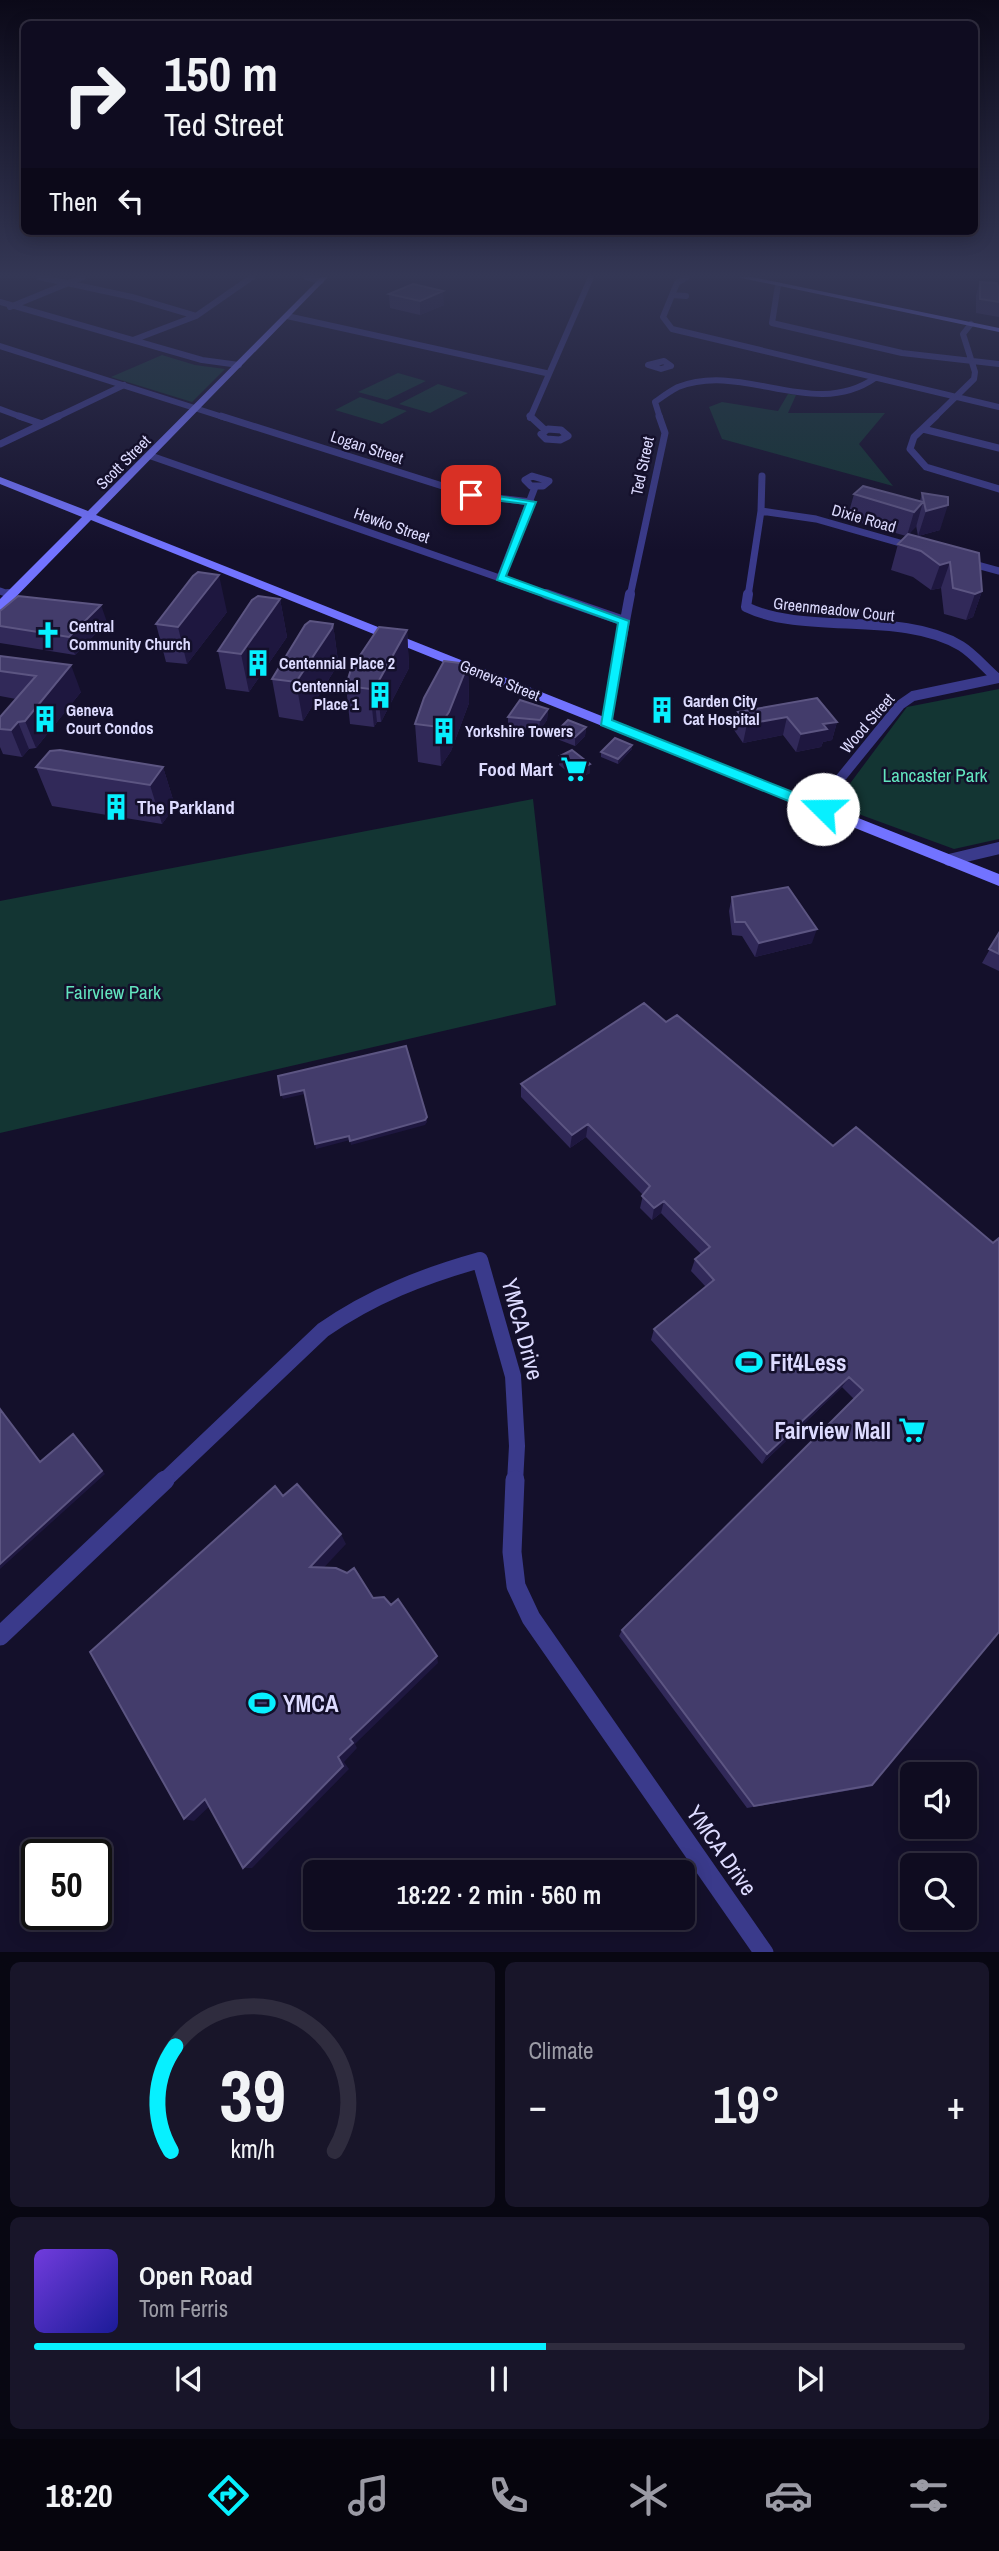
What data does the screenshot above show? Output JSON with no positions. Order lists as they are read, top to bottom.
{
  "streets": {
    "main road": ["Scott Street", "Geneva Street"],
    "street": [
      "Logan Street",
      "Ted Street",
      "Dixie Road",
      "Hewko Street",
      "Greenmeadow Court",
      "Wood Street",
      "YMCA Drive"
    ]
  },
  "crossings": [
    ["Logan Street", "Scott Street"],
    ["Scott Street", "Hewko Street"],
    ["Scott Street", "Geneva Street"],
    ["Ted Street", "Hewko Street"],
    ["Ted Street", "Geneva Street"],
    ["Dixie Road", "Greenmeadow Court"],
    ["Greenmeadow Court", "Wood Street"],
    ["Geneva Street", "Wood Street"]
  ],
  "parks": ["Lancaster Park", "Fairview Park"],
  "places": {
    "church": ["Central Community Church"],
    "building": [
      "Centennial Place 2",
      "Centennial Place 1",
      "Garden City Cat Hospital",
      "Geneva Court Condos",
      "Yorkshire Towers",
      "The Parkland"
    ],
    "supermarket": ["Food Mart", "Fairview Mall"],
    "sports": ["Fit4Less", "YMCA"]
  },
  "page": {
    "turn": ["150 m", "Ted Street"],
    "then": "Then",
    "limit": "50",
    "trip": "18:22 · 2 min · 560 m",
    "tile": "Climate",
    "heat": ["−", "19°", "+"],
    "song": ["Open Road", "Tom Ferris"],
    "tabs": "18:20",
    "gauge": ["39", "km/h"]
  }
}
